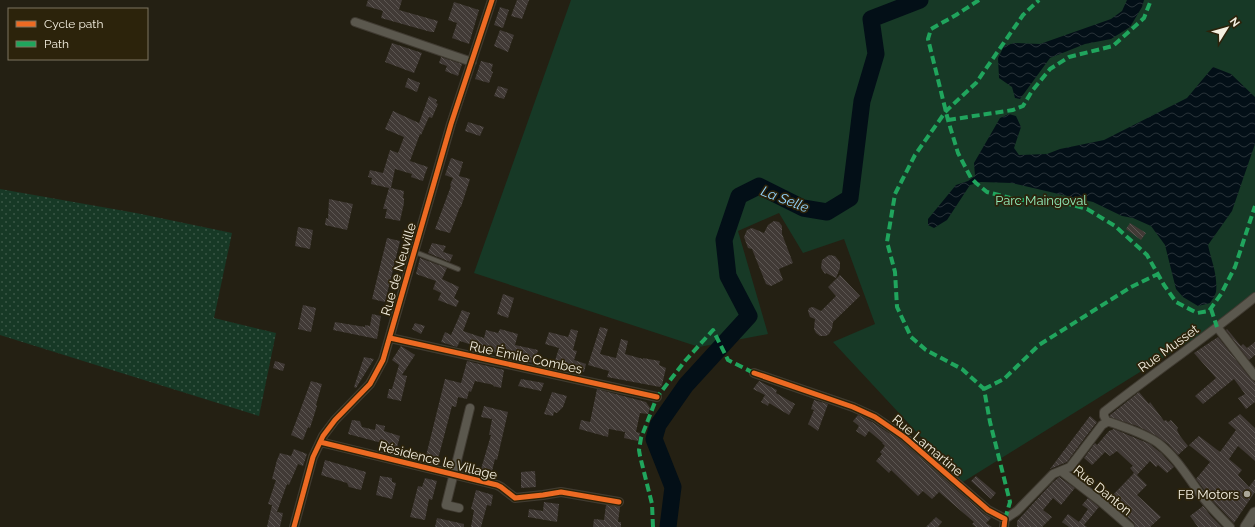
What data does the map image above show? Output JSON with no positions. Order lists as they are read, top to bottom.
{
  "streets": {
    "street": [
      "Rue de Neuville",
      "Rue Musset",
      "Rue Émile Combes",
      "Rue Lamartine",
      "Résidence le Village",
      "Rue Danton"
    ]
  },
  "crossings": [
    ["Rue de Neuville", "Rue Émile Combes"],
    ["Rue de Neuville", "Résidence le Village"]
  ],
  "water": ["La Selle"],
  "parks": ["Parc Maingoval"],
  "places": ["FB Motors"],
  "legend": ["Cycle path", "Path"],
  "north": "top right"
}
